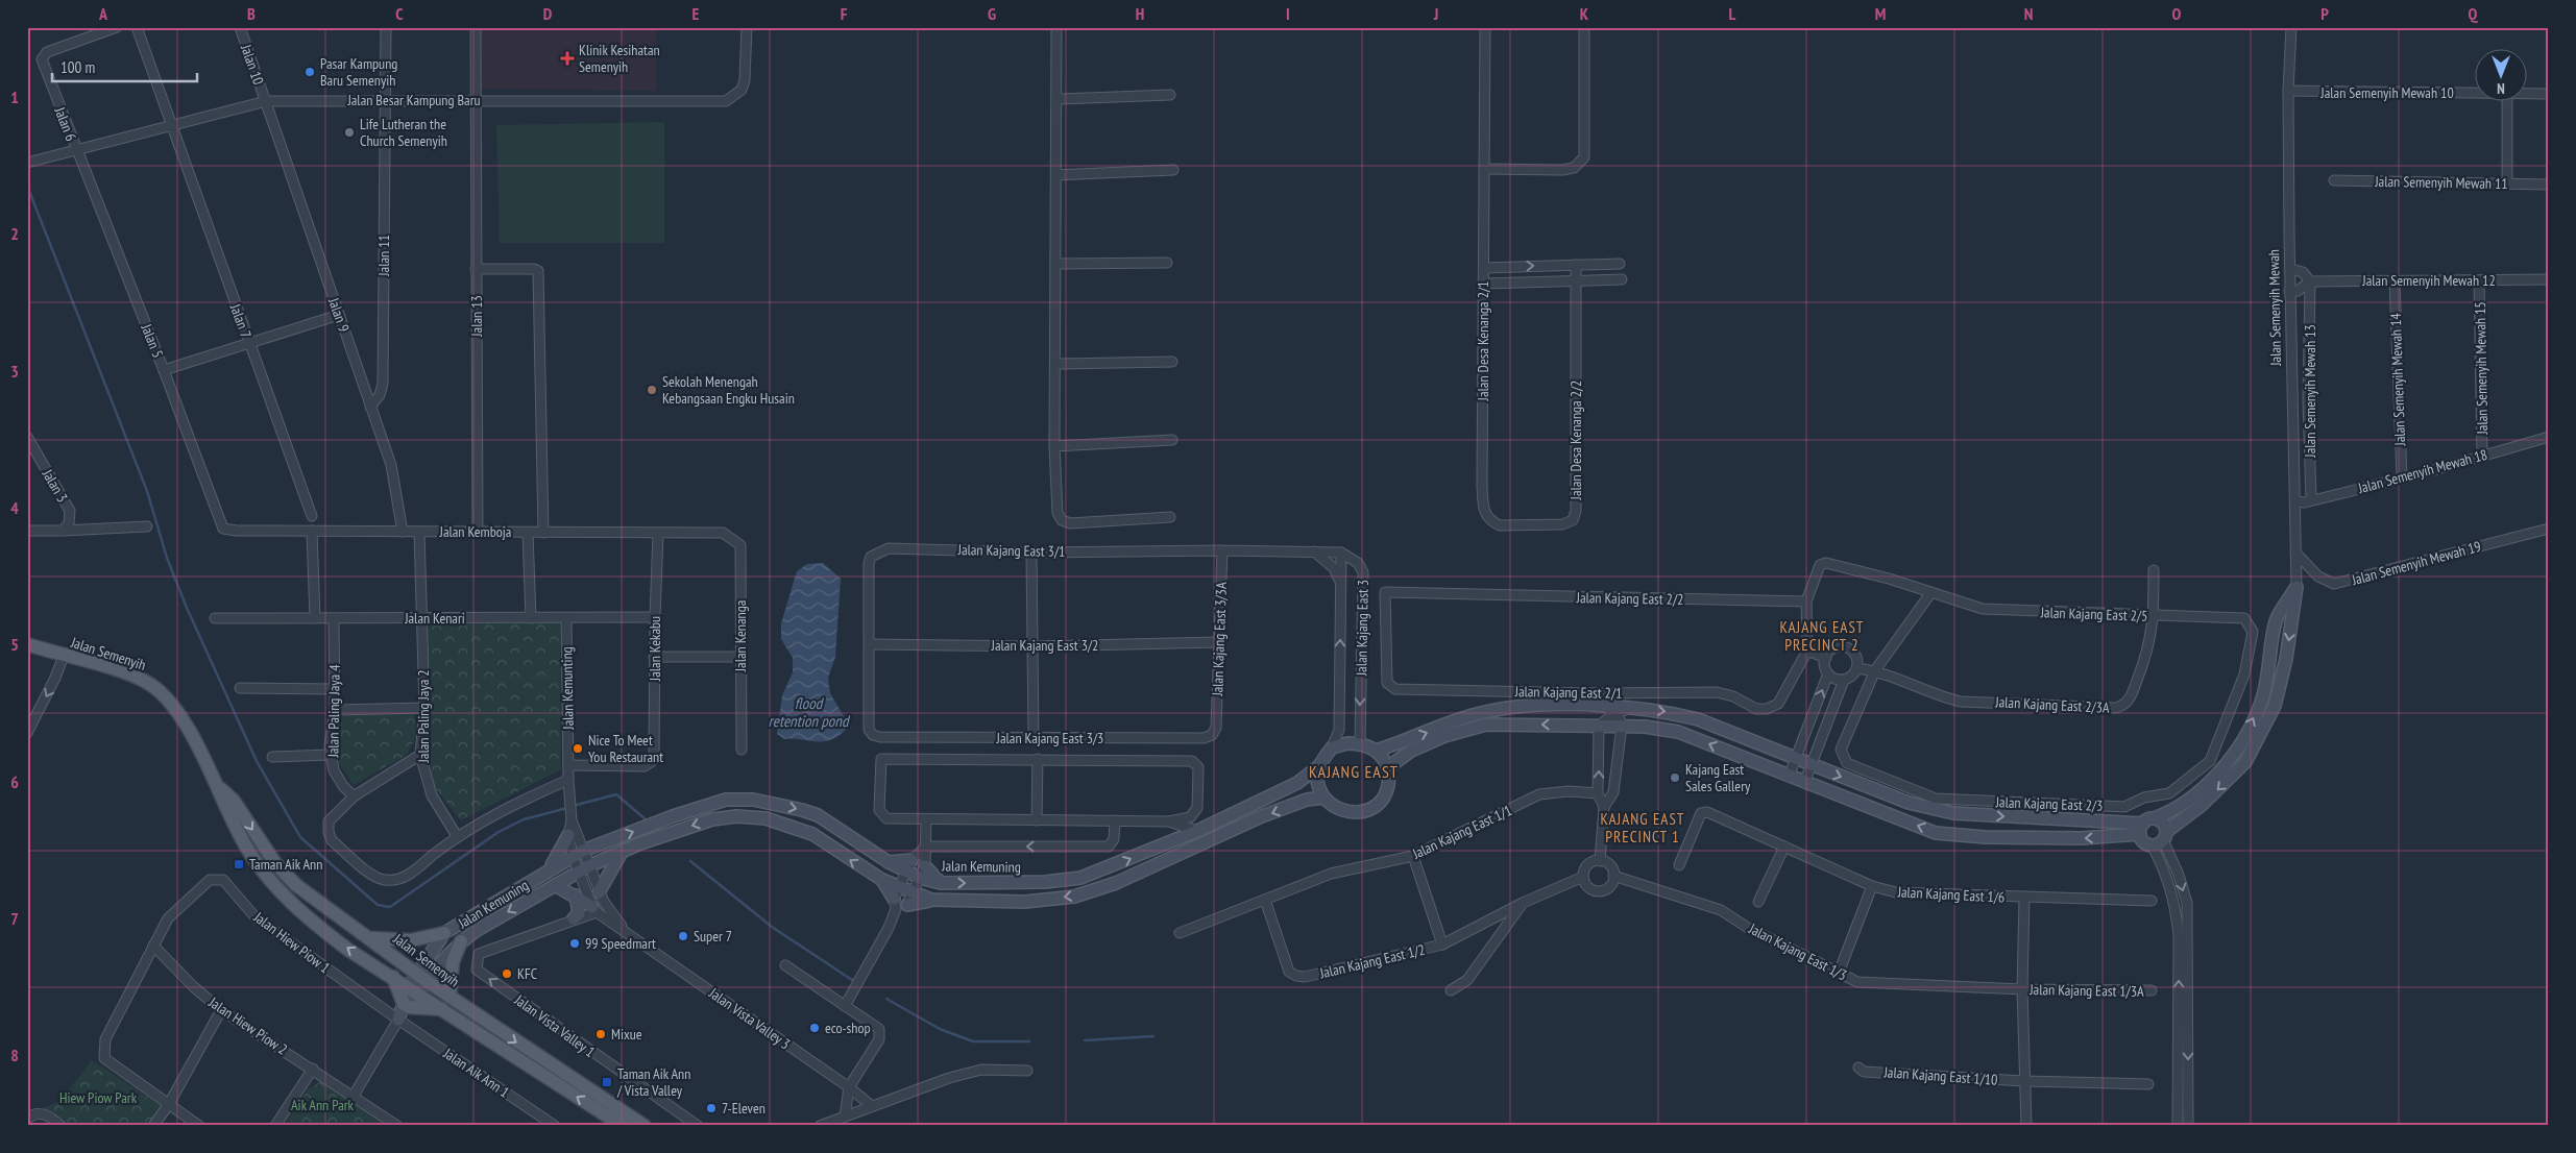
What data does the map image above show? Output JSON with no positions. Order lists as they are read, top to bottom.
{
  "streets": {
    "main road": ["Jalan Semenyih"],
    "street": [
      "Jalan 10",
      "Jalan Semenyih Mewah 10",
      "Jalan Besar Kampung Baru",
      "Jalan 6",
      "Jalan Semenyih Mewah 11",
      "Jalan 11",
      "Jalan Semenyih Mewah 12",
      "Jalan Semenyih Mewah",
      "Jalan 9",
      "Jalan 13",
      "Jalan 7",
      "Jalan 5",
      "Jalan Desa Kenanga 2/1",
      "Jalan Semenyih Mewah 15",
      "Jalan Semenyih Mewah 14",
      "Jalan Semenyih Mewah 13",
      "Jalan Desa Kenanga 2/2",
      "Jalan Semenyih Mewah 18",
      "Jalan 3",
      "Jalan Kemboja",
      "Jalan Kajang East 3/1",
      "Jalan Semenyih Mewah 19",
      "Jalan Kajang East 2/2",
      "Jalan Kajang East 2/5",
      "Jalan Kenari",
      "Jalan Kajang East 3",
      "Jalan Kenanga",
      "Jalan Kajang East 3/3A",
      "Jalan Kajang East 3/2",
      "Jalan Kekabu",
      "Jalan Kemunting",
      "Jalan Kajang East 2/1",
      "Jalan Kajang East 2/3A",
      "Jalan Paling Jaya 4",
      "Jalan Paling Jaya 2",
      "Jalan Kajang East 3/3",
      "Jalan Kajang East 2/3",
      "Jalan Kajang East 1/1",
      "Jalan Kemuning",
      "Jalan Kajang East 1/6",
      "Jalan Hiew Piow 1",
      "Jalan Kajang East 1/3",
      "Jalan Kajang East 1/2",
      "Jalan Kajang East 1/3A",
      "Jalan Vista Valley 3",
      "Jalan Hiew Piow 2",
      "Jalan Vista Valley 1",
      "Jalan Aik Ann 1",
      "Jalan Kajang East 1/10"
    ]
  },
  "crossings": [
    ["Jalan 10", "Jalan Besar Kampung Baru"],
    ["Jalan 10", "Jalan 9"],
    ["Jalan Semenyih Mewah 10", "Jalan Semenyih Mewah"],
    ["Jalan Besar Kampung Baru", "Jalan 6"],
    ["Jalan Besar Kampung Baru", "Jalan 11"],
    ["Jalan Besar Kampung Baru", "Jalan 9"],
    ["Jalan Besar Kampung Baru", "Jalan 13"],
    ["Jalan Besar Kampung Baru", "Jalan 7"],
    ["Jalan Besar Kampung Baru", "Jalan 5"],
    ["Jalan 6", "Jalan 5"],
    ["Jalan 11", "Jalan 9"],
    ["Jalan Semenyih Mewah 12", "Jalan Semenyih Mewah"],
    ["Jalan Semenyih Mewah 12", "Jalan Semenyih Mewah 15"],
    ["Jalan Semenyih Mewah 12", "Jalan Semenyih Mewah 14"],
    ["Jalan Semenyih Mewah 12", "Jalan Semenyih Mewah 13"],
    ["Jalan Semenyih Mewah", "Jalan Semenyih Mewah 18"],
    ["Jalan Semenyih Mewah", "Jalan Semenyih Mewah 19"],
    ["Jalan 9", "Jalan Kemboja"],
    ["Jalan 13", "Jalan Kemboja"],
    ["Jalan 5", "Jalan Kemboja"],
    ["Jalan Desa Kenanga 2/1", "Jalan Desa Kenanga 2/2"],
    ["Jalan Semenyih Mewah 15", "Jalan Semenyih Mewah 18"],
    ["Jalan Semenyih Mewah 14", "Jalan Semenyih Mewah 18"],
    ["Jalan Semenyih Mewah 13", "Jalan Semenyih Mewah 18"],
    ["Jalan Kemboja", "Jalan Kenanga"],
    ["Jalan Kemboja", "Jalan Kekabu"],
    ["Jalan Kemboja", "Jalan Paling Jaya 2"],
    ["Jalan Kajang East 3/1", "Jalan Kajang East 3"],
    ["Jalan Kajang East 3/1", "Jalan Kajang East 3/3A"],
    ["Jalan Kajang East 3/1", "Jalan Kajang East 3/2"],
    ["Jalan Kajang East 3/1", "Jalan Kajang East 3/3"],
    ["Jalan Kajang East 2/2", "Jalan Kajang East 2/5"],
    ["Jalan Kajang East 2/2", "Jalan Kajang East 2/1"],
    ["Jalan Kajang East 2/5", "Jalan Kajang East 2/3A"],
    ["Jalan Kajang East 2/5", "Jalan Kajang East 2/3"],
    ["Jalan Kenari", "Jalan Kekabu"],
    ["Jalan Kenari", "Jalan Kemunting"],
    ["Jalan Kenari", "Jalan Paling Jaya 4"],
    ["Jalan Kenari", "Jalan Paling Jaya 2"],
    ["Jalan Kajang East 3", "Jalan Kemuning"],
    ["Jalan Kajang East 3/3A", "Jalan Kajang East 3/2"],
    ["Jalan Kajang East 3/3A", "Jalan Kajang East 3/3"],
    ["Jalan Kekabu", "Jalan Kemunting"],
    ["Jalan Semenyih", "Jalan Kemuning"],
    ["Jalan Kajang East 2/3A", "Jalan Kajang East 2/3"],
    ["Jalan Kajang East 1/1", "Jalan Kajang East 1/2"],
    ["Jalan Kemuning", "Jalan Vista Valley 3"],
    ["Jalan Hiew Piow 1", "Jalan Hiew Piow 2"],
    ["Jalan Hiew Piow 1", "Jalan Aik Ann 1"],
    ["Jalan Kajang East 1/3", "Jalan Kajang East 1/2"],
    ["Jalan Kajang East 1/3", "Jalan Kajang East 1/3A"],
    ["Jalan Vista Valley 3", "Jalan Vista Valley 1"]
  ],
  "districts": ["KAJANG EAST PRECINCT 2", "KAJANG EAST", "KAJANG EAST PRECINCT 1"],
  "water": ["flood retention pond"],
  "parks": ["Hiew Piow Park", "Aik Ann Park"],
  "places": {
    "health": ["Klinik Kesihatan Semenyih"],
    "other": [
      "Pasar Kampung Baru Semenyih",
      "Life Lutheran the Church Semenyih",
      "Sekolah Menengah Kebangsaan Engku Husain",
      "Nice To Meet You Restaurant",
      "Kajang East Sales Gallery",
      "Super 7",
      "99 Speedmart",
      "KFC",
      "eco-shop",
      "Mixue",
      "7-Eleven"
    ],
    "transit": ["Taman Aik Ann", "Taman Aik Ann / Vista Valley"]
  },
  "scale_bar": "100 m",
  "north": "bottom",
  "grid": {
    "columns": [
      "A",
      "B",
      "C",
      "D",
      "E",
      "F",
      "G",
      "H",
      "I",
      "J",
      "K",
      "L",
      "M",
      "N",
      "O",
      "P",
      "Q"
    ],
    "rows": [
      "1",
      "2",
      "3",
      "4",
      "5",
      "6",
      "7",
      "8"
    ]
  }
}
